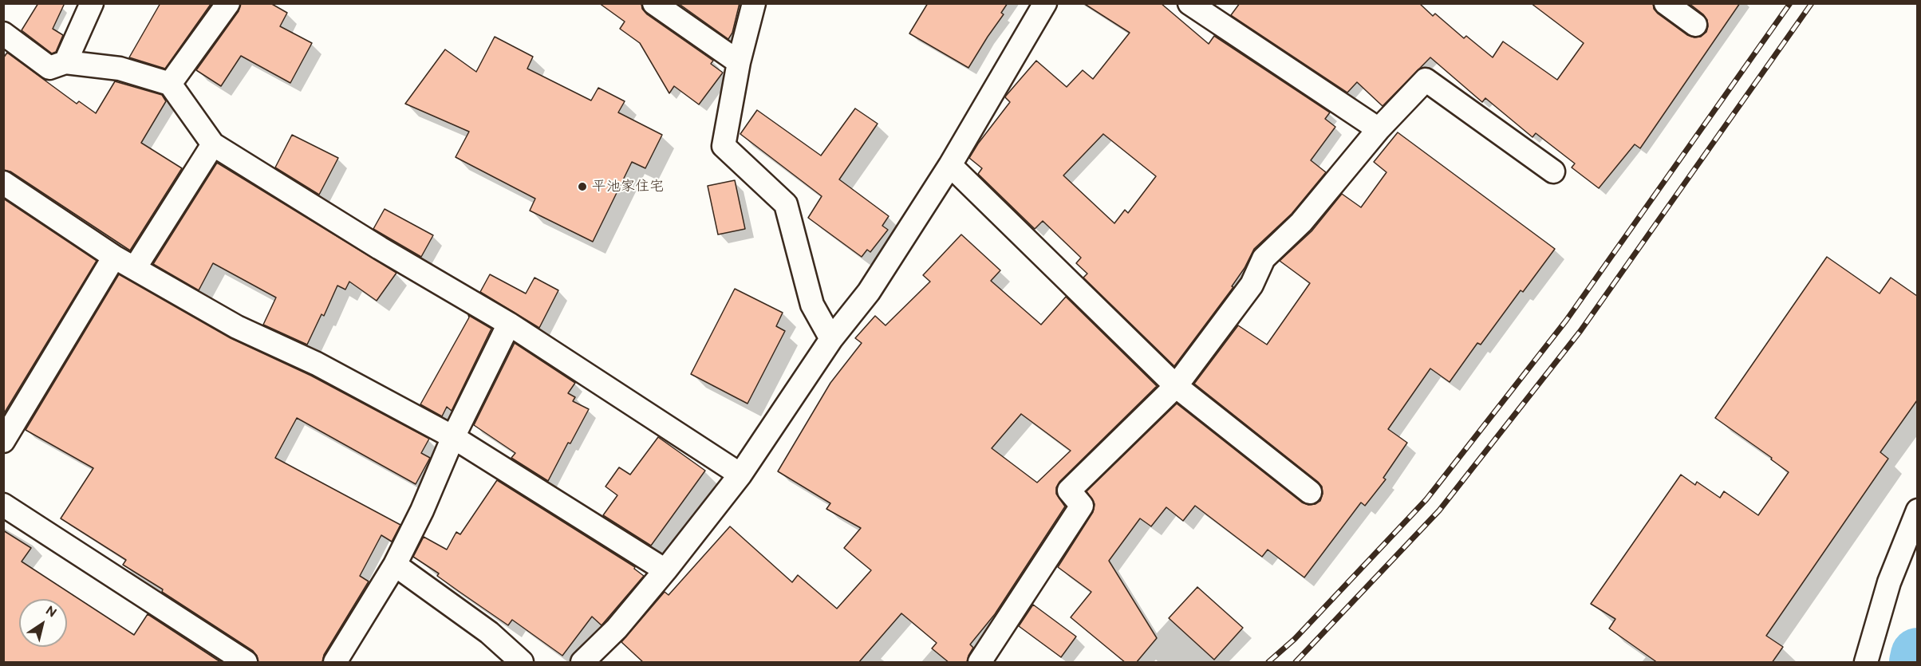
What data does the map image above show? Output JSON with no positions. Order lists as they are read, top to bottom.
{
  "places": ["平池家住宅"],
  "north": "top right"
}
